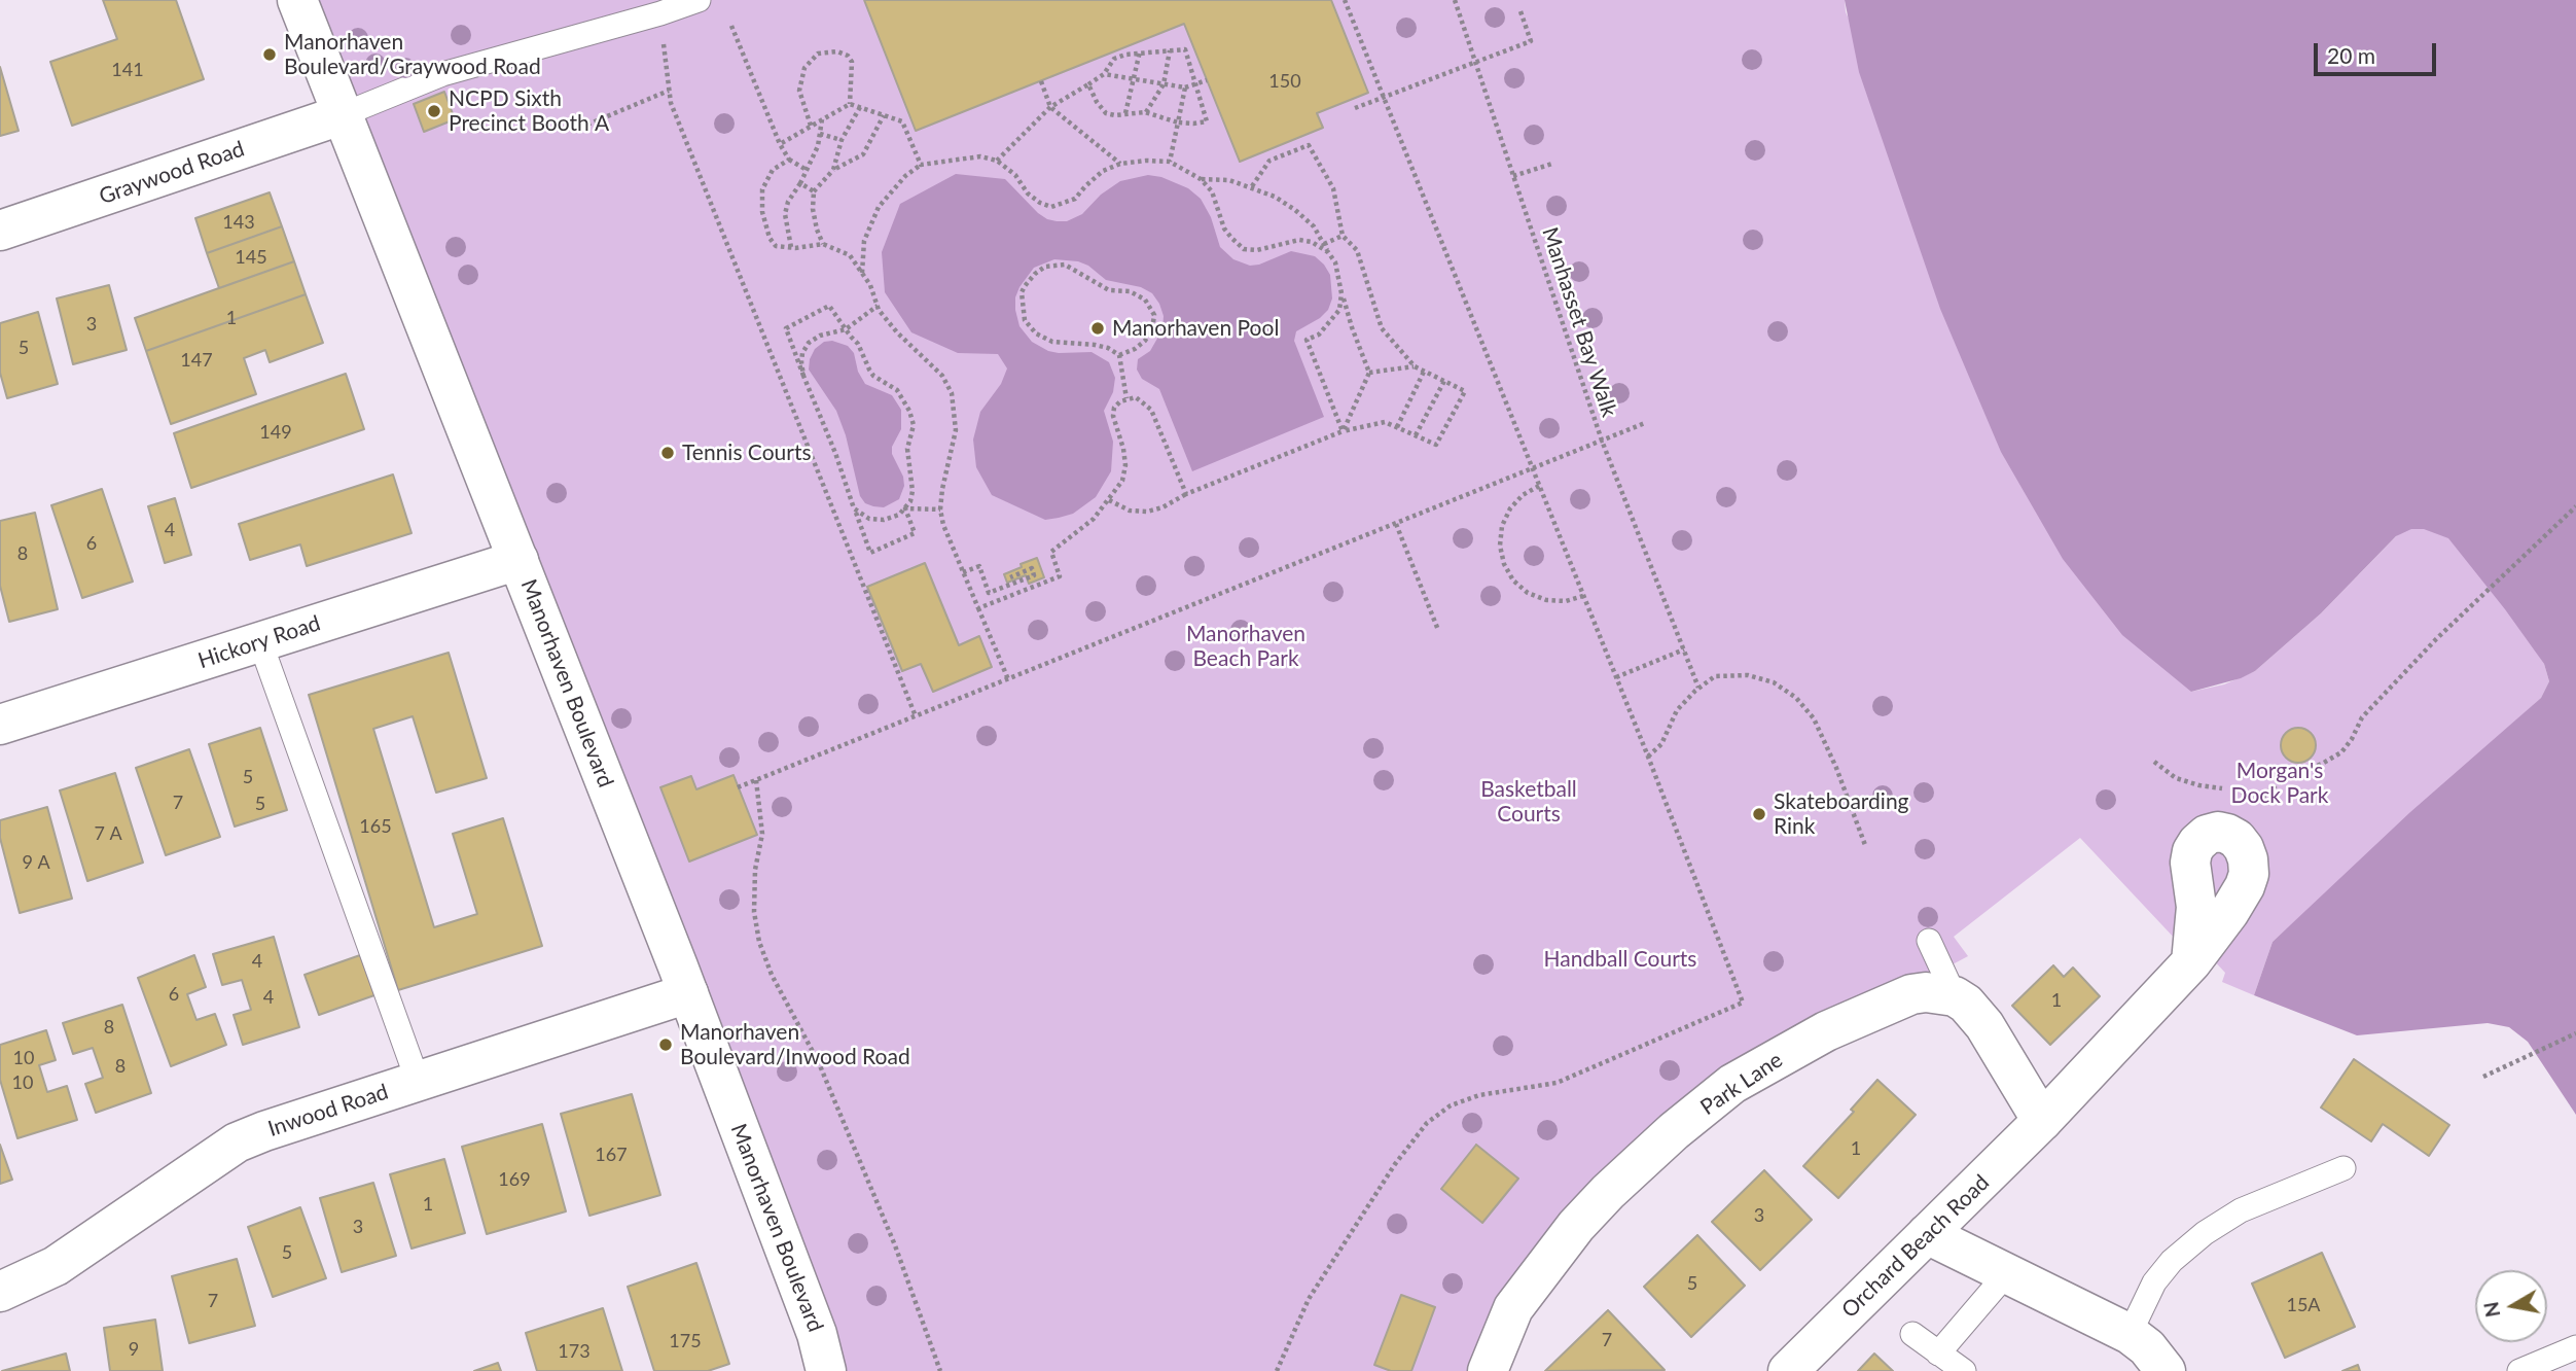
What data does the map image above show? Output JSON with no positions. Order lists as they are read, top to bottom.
{
  "streets": {
    "street": [
      "Graywood Road",
      "Hickory Road",
      "Manorhaven Boulevard",
      "Park Lane",
      "Inwood Road",
      "Orchard Beach Road"
    ],
    "path": ["Manhasset Bay Walk"]
  },
  "crossings": [
    ["Graywood Road", "Manorhaven Boulevard"],
    ["Hickory Road", "Manorhaven Boulevard"],
    ["Manorhaven Boulevard", "Inwood Road"]
  ],
  "parks": [
    "Manorhaven Beach Park",
    "Morgan's Dock Park",
    "Basketball Courts",
    "Handball Courts"
  ],
  "places": [
    "Manorhaven Boulevard/Graywood Road",
    "NCPD Sixth Precinct Booth A",
    "Manorhaven Pool",
    "Tennis Courts",
    "Skateboarding Rink",
    "Manorhaven Boulevard/Inwood Road"
  ],
  "house_numbers": [
    "141",
    "150",
    "143",
    "145",
    "1",
    "3",
    "5",
    "147",
    "149",
    "4",
    "6",
    "8",
    "5",
    "7",
    "5",
    "165",
    "7 A",
    "9 A",
    "4",
    "6",
    "4",
    "1",
    "8",
    "10",
    "8",
    "10",
    "1",
    "167",
    "169",
    "1",
    "3",
    "3",
    "5",
    "5",
    "7",
    "15A",
    "7",
    "175",
    "9",
    "173"
  ],
  "scale_bar": "20 m",
  "north": "left"
}
